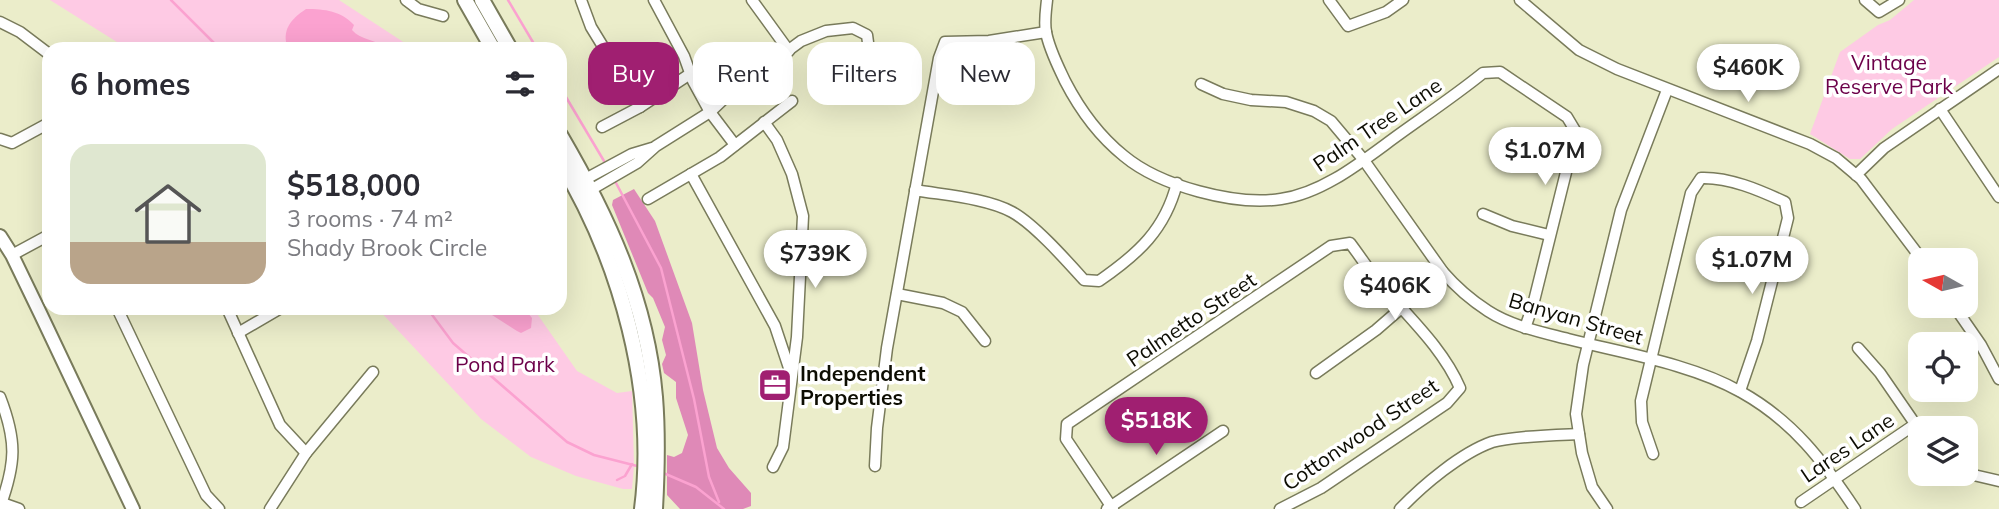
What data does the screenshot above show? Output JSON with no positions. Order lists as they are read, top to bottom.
{
  "streets": {
    "street": [
      "Palm Tree Lane",
      "Banyan Street",
      "Palmetto Street",
      "Cottonwood Street",
      "Lares Lane"
    ]
  },
  "crossings": [
    ["Palm Tree Lane", "Banyan Street"],
    ["Banyan Street", "Lares Lane"],
    ["Palmetto Street", "Cottonwood Street"]
  ],
  "parks": ["Vintage Reserve Park", "Pond Park"],
  "places": {
    "office": ["Independent Properties"]
  },
  "north": "left",
  "page": {
    "chip": [
      "Buy",
      "Rent",
      "Filters",
      "New"
    ],
    "heading": "6 homes",
    "price": [
      "$460K",
      "$1.07M",
      "$739K",
      "$1.07M",
      "$406K",
      "$518K"
    ],
    "list": [
      {
        "name": "$518,000",
        "note": "3 rooms · 74 m² · Shady Brook Circle"
      }
    ]
  }
}
